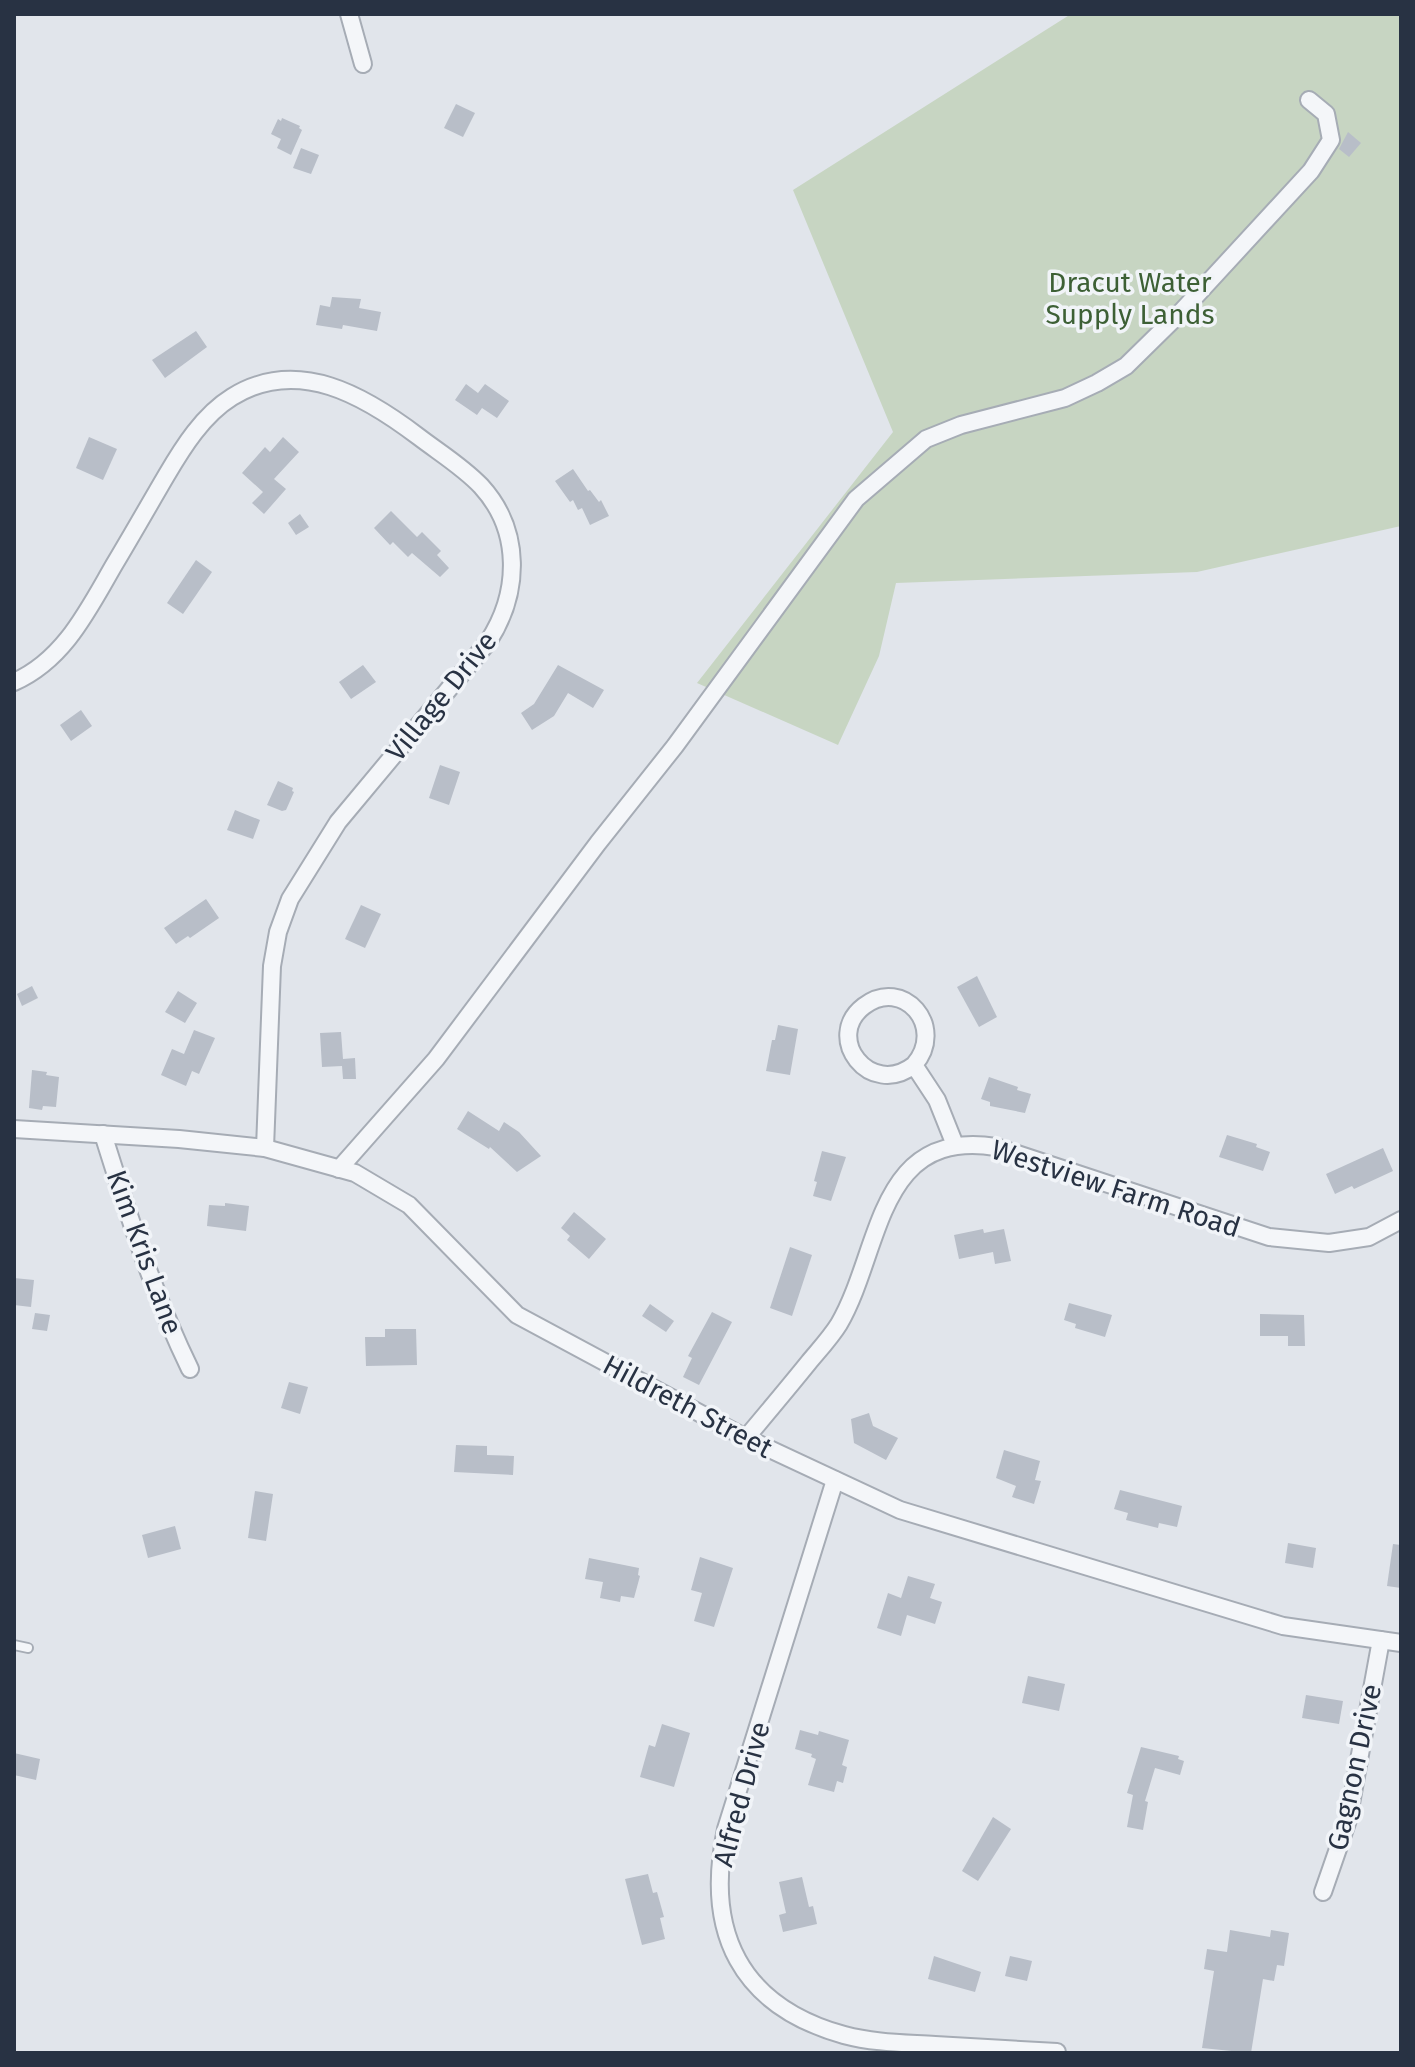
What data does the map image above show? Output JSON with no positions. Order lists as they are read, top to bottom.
{
  "streets": {
    "street": [
      "Village Drive",
      "Westview Farm Road",
      "Kim Kris Lane",
      "Hildreth Street",
      "Gagnon Drive",
      "Alfred Drive"
    ]
  },
  "crossings": [
    ["Village Drive", "Hildreth Street"],
    ["Westview Farm Road", "Hildreth Street"],
    ["Kim Kris Lane", "Hildreth Street"],
    ["Hildreth Street", "Gagnon Drive"],
    ["Hildreth Street", "Alfred Drive"]
  ],
  "parks": ["Dracut Water Supply Lands"]
}
